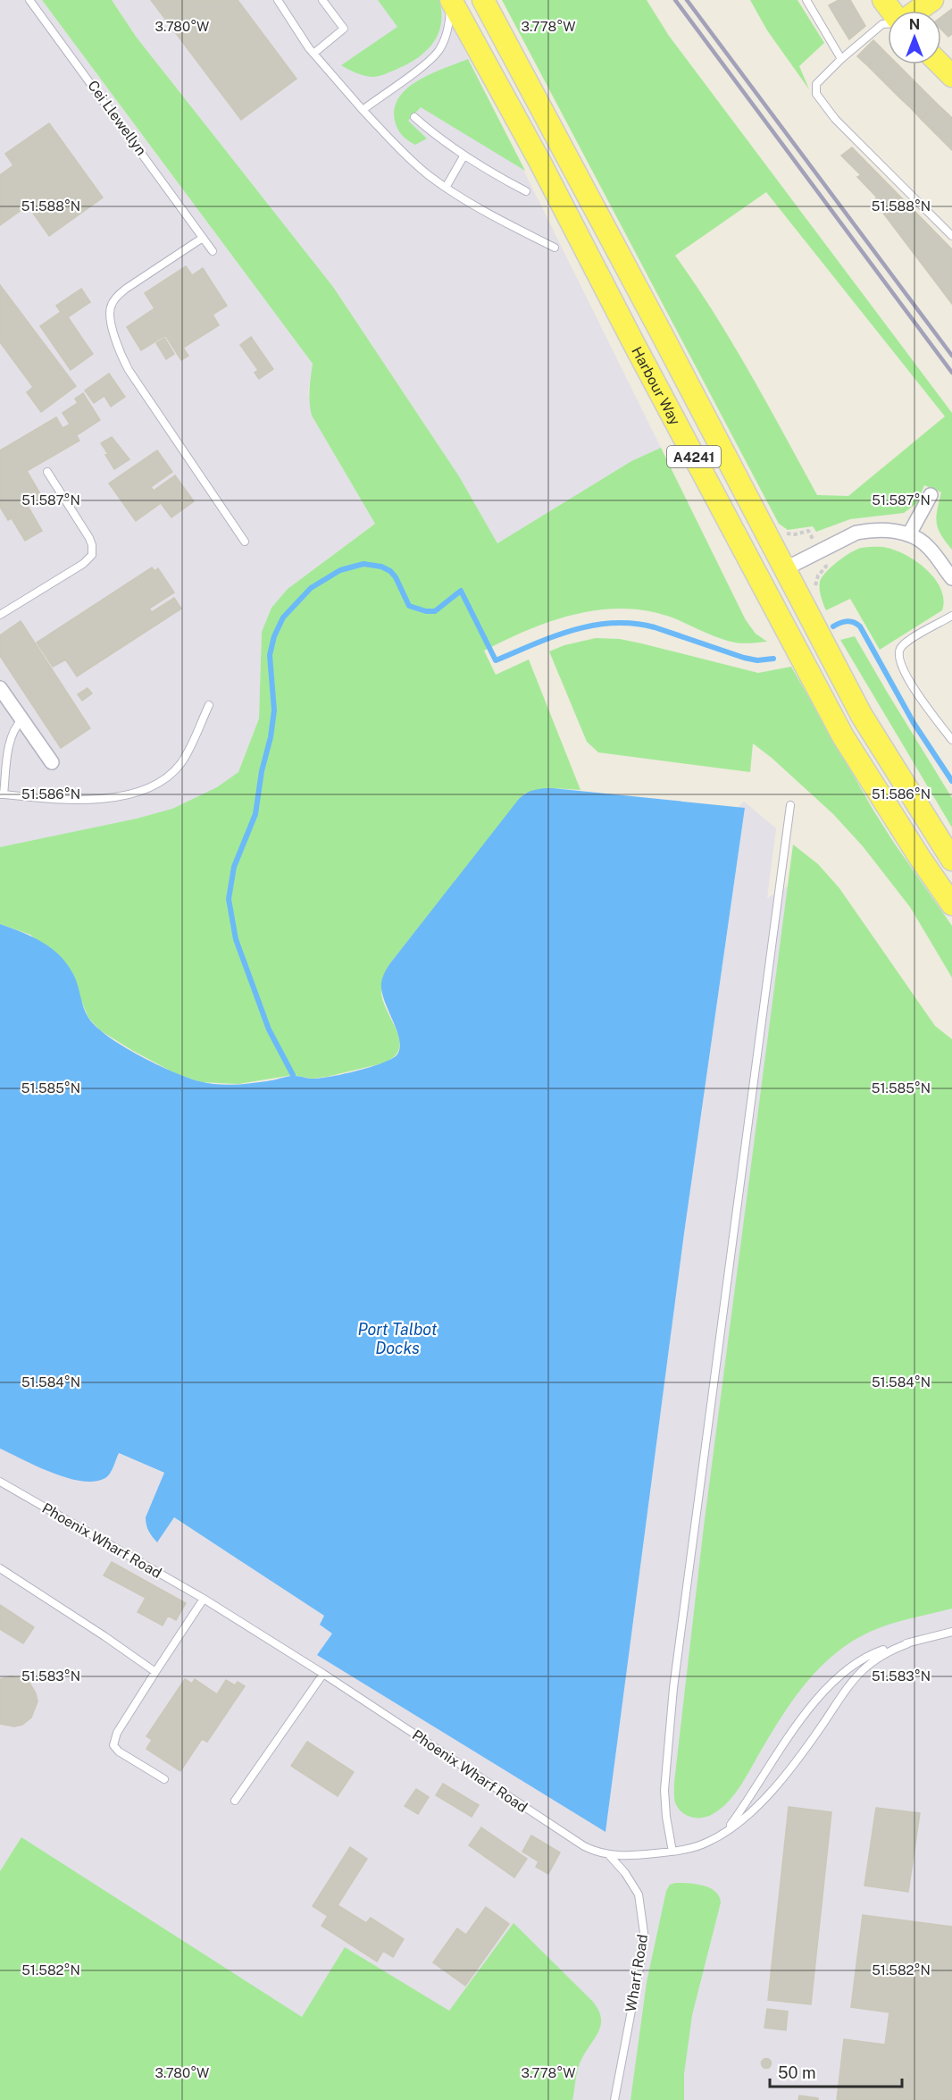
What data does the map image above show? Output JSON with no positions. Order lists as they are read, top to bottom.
{
  "streets": {
    "main road": ["Harbour Way", "A4241"],
    "lane": ["Cei Llewellyn", "Phoenix Wharf Road", "Wharf Road"]
  },
  "crossings": [
    ["Phoenix Wharf Road", "Wharf Road"]
  ],
  "water": ["Port Talbot Docks"],
  "scale_bar": "50 m",
  "north": "top",
  "coordinates": [
    "3.780°W",
    "3.778°W",
    "51.588°N",
    "51.587°N",
    "51.586°N",
    "51.585°N",
    "51.584°N",
    "51.583°N",
    "51.582°N"
  ]
}
